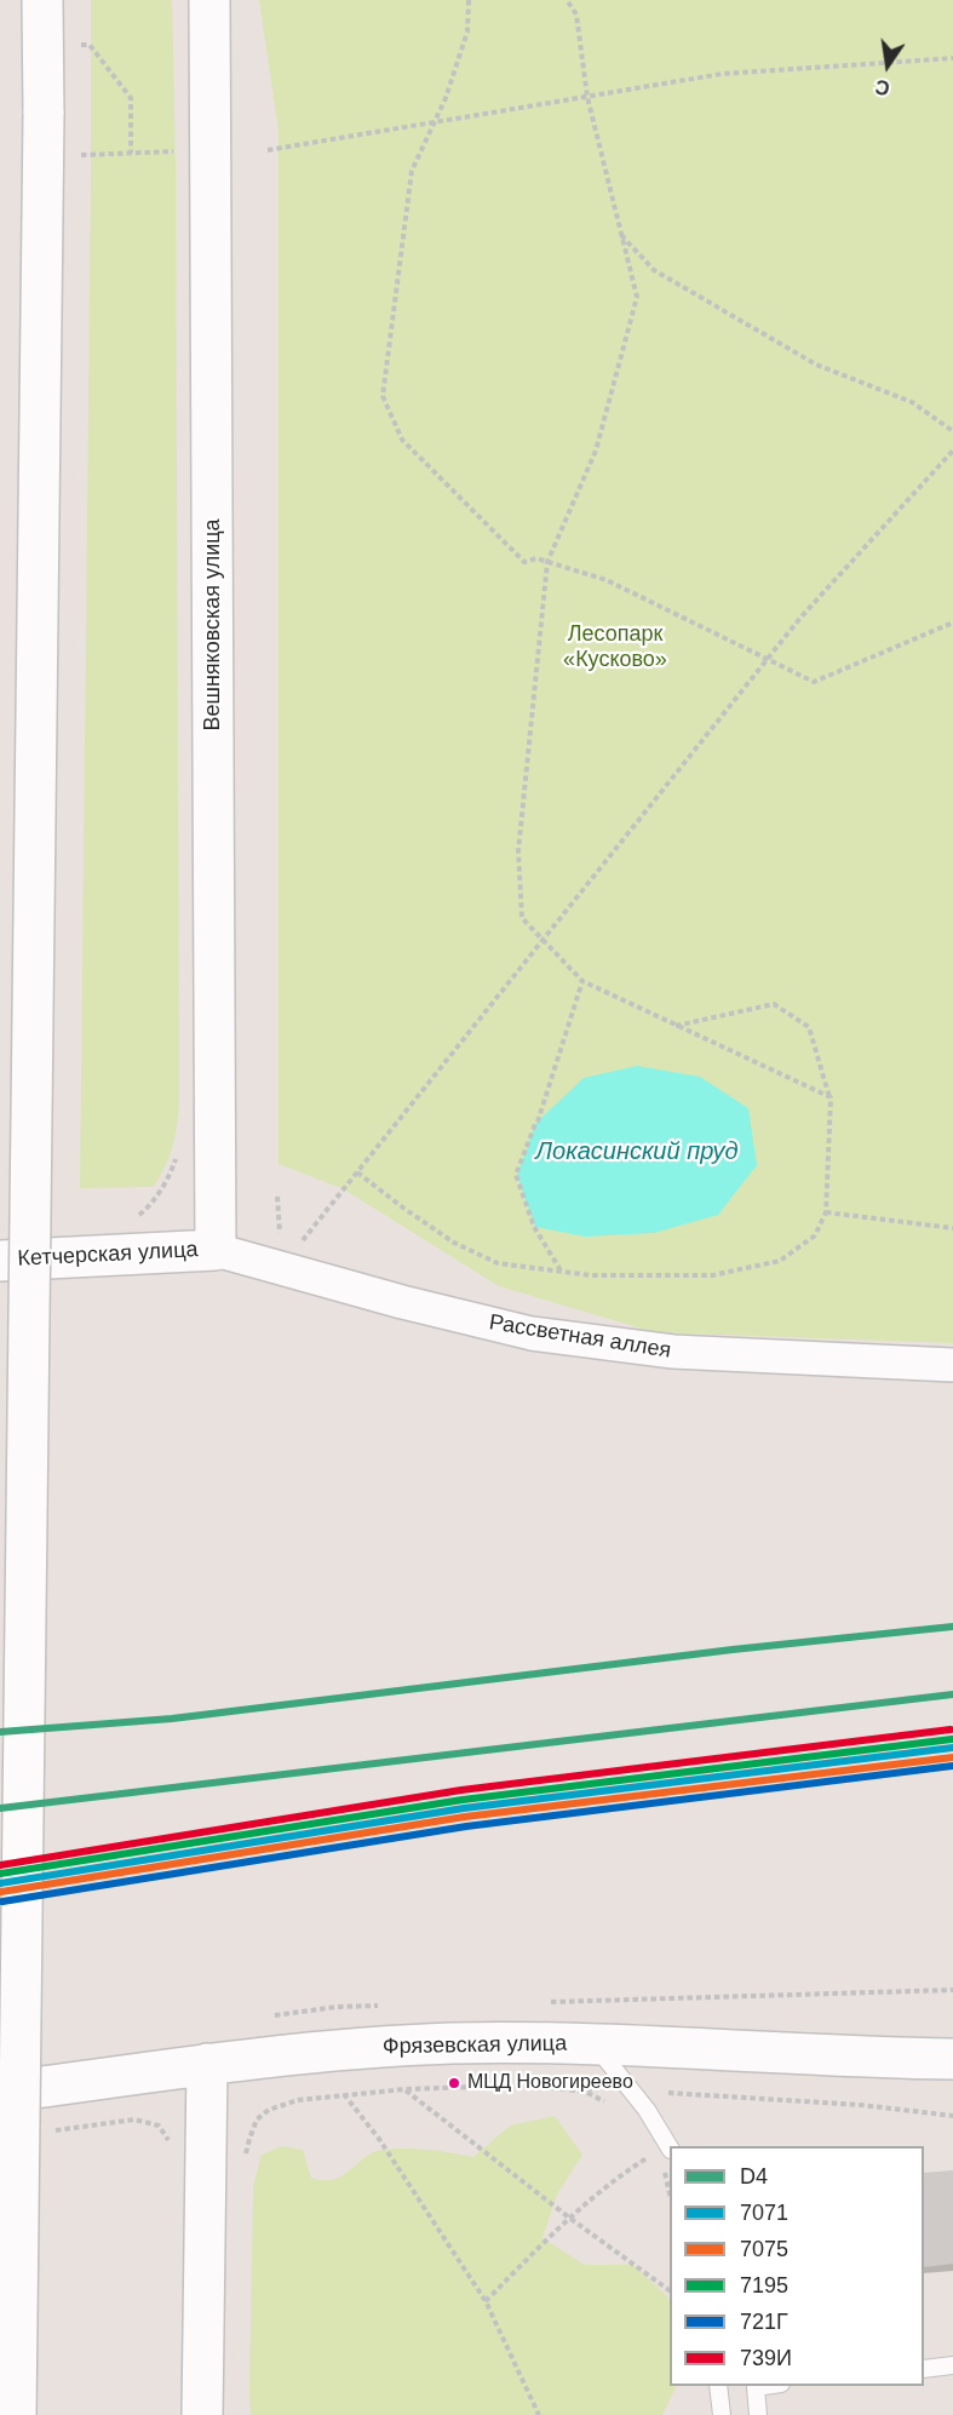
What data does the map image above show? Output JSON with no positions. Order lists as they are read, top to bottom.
{
  "streets": {
    "main road": ["Вешняковская улица", "Кетчерская улица", "Фрязевская улица"],
    "street": ["Рассветная аллея"]
  },
  "crossings": [
    ["Вешняковская улица", "Кетчерская улица"],
    ["Вешняковская улица", "Рассветная аллея"],
    ["Кетчерская улица", "Рассветная аллея"]
  ],
  "water": ["Локасинский пруд"],
  "parks": ["Лесопарк «Кусково»"],
  "places": ["МЦД Новогиреево"],
  "lines": [
    "transit line D4",
    "transit line 739И",
    "transit line 7195",
    "transit line 7071",
    "transit line 7075",
    "transit line 721Г"
  ],
  "legend": [
    "D4",
    "7071",
    "7075",
    "7195",
    "721Г",
    "739И"
  ],
  "north": "bottom"
}
